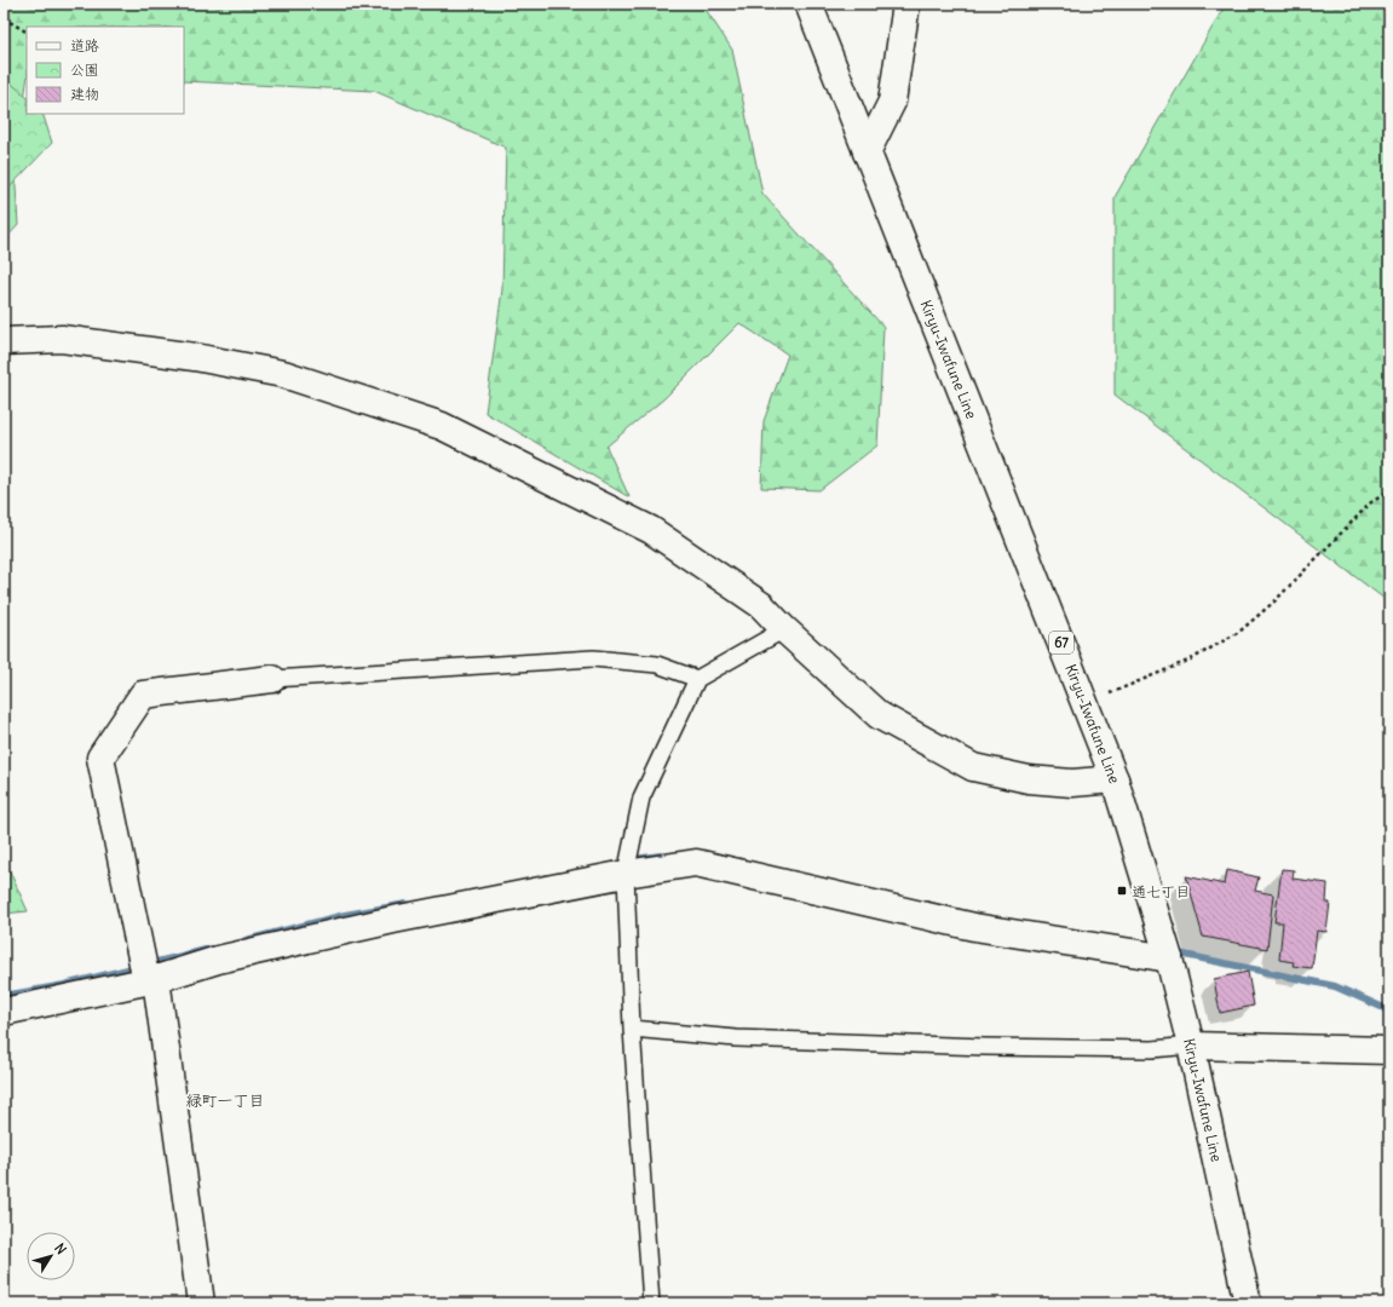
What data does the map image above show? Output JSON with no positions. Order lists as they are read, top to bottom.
{
  "streets": {
    "street": ["Kiryu-Iwafune Line", "67"]
  },
  "districts": ["緑町一丁目"],
  "places": {
    "transit": ["通七丁目"]
  },
  "legend": ["道路", "公園", "建物"],
  "north": "top right"
}
